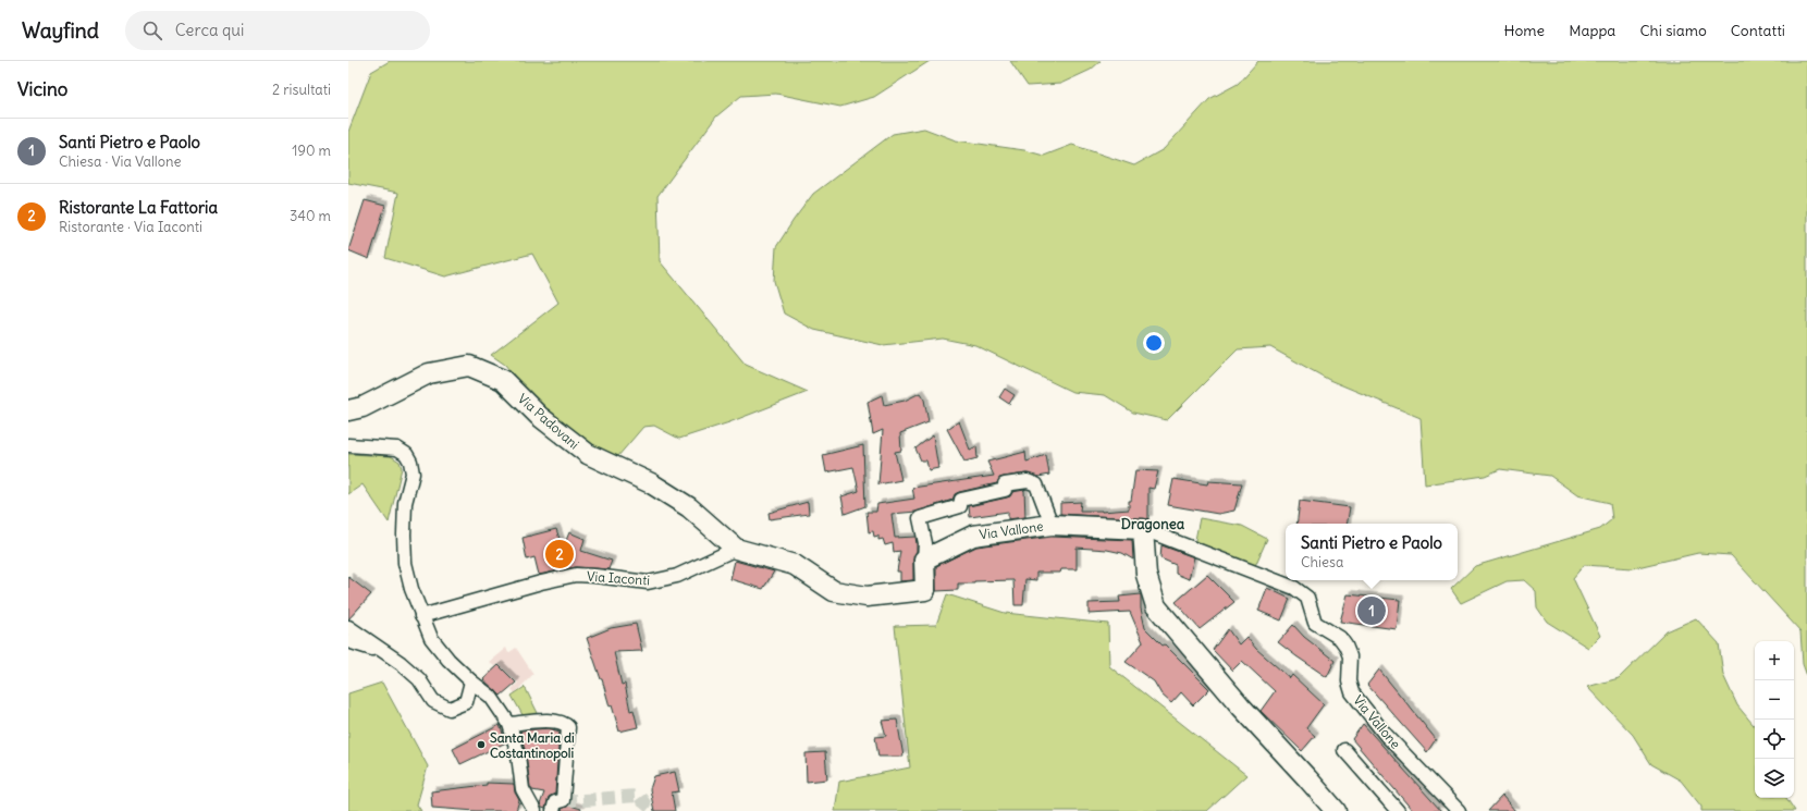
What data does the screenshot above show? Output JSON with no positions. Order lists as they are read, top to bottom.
{
  "streets": {
    "street": ["Via Padovani", "Via Vallone", "Via Iaconti"]
  },
  "crossings": [
    ["Via Padovani", "Via Vallone"],
    ["Via Padovani", "Via Iaconti"],
    ["Via Vallone", "Via Iaconti"]
  ],
  "districts": ["Dragonea"],
  "places": ["Santa Maria di Costantinopoli"],
  "page": {
    "header": "Wayfind",
    "search": "Cerca qui",
    "nav": [
      "Home",
      "Mappa",
      "Chi siamo",
      "Contatti"
    ],
    "heading": ["Vicino", "2 risultati"],
    "list": [
      {
        "mark": "1",
        "name": "Santi Pietro e Paolo",
        "note": "Chiesa · Via Vallone",
        "value": "190 m"
      },
      {
        "mark": "2",
        "name": "Ristorante La Fattoria",
        "note": "Ristorante · Via Iaconti",
        "value": "340 m"
      }
    ],
    "popup": ["Santi Pietro e Paolo", "Chiesa"],
    "pins": ["2", "1"],
    "map_buttons": ["+", "−"]
  }
}
